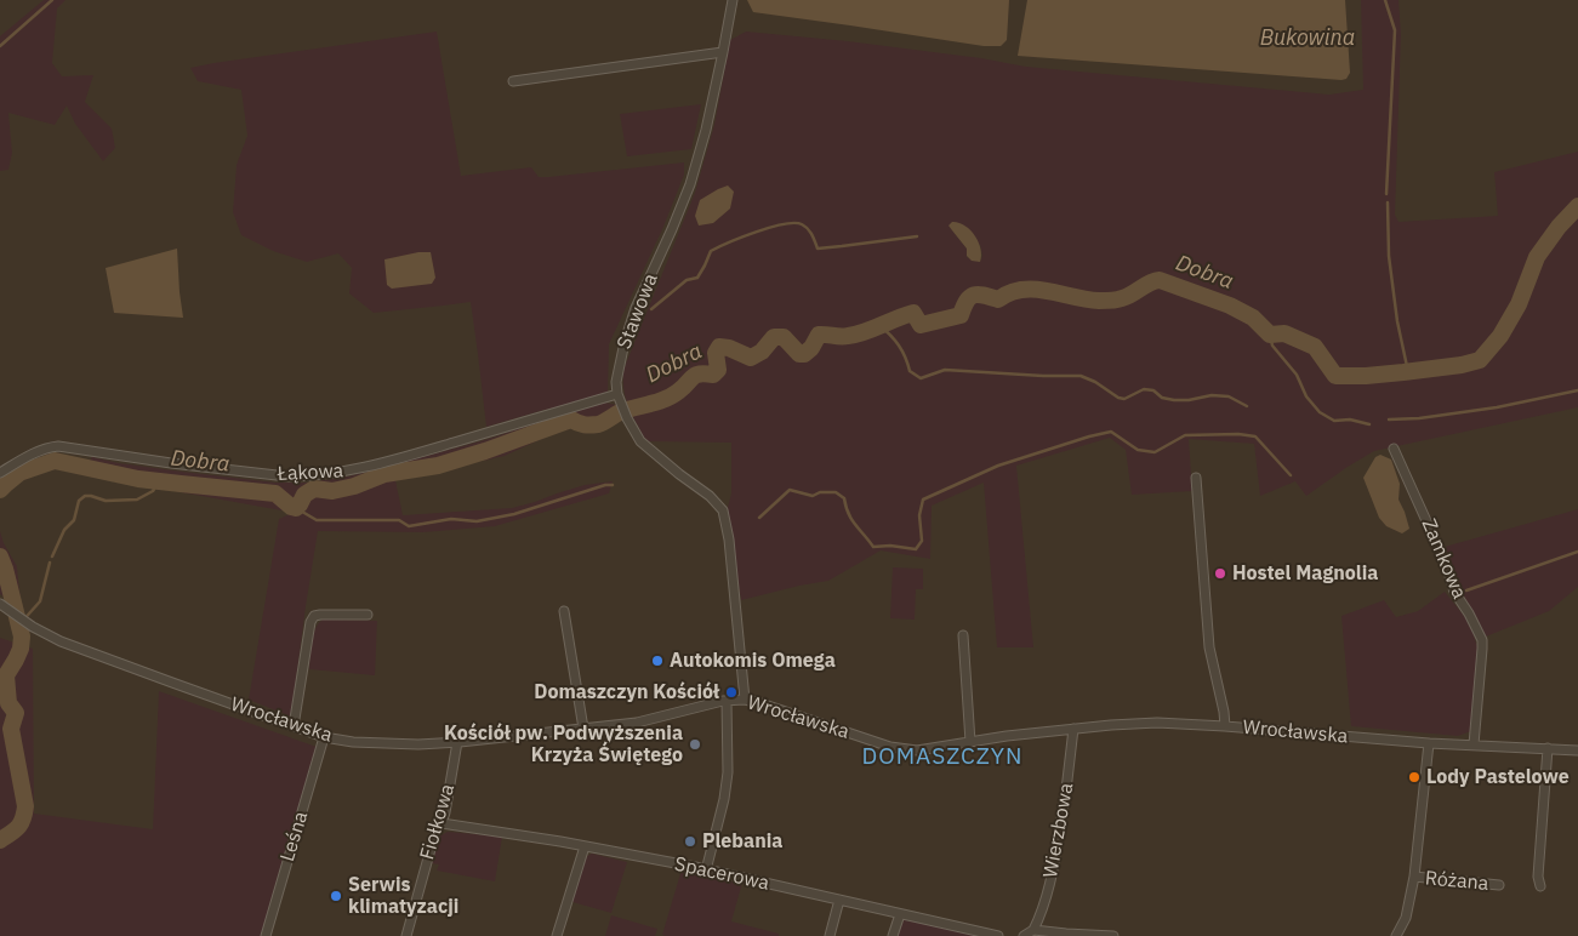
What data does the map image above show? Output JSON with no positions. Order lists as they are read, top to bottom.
{
  "streets": {
    "street": [
      "Stawowa",
      "Łąkowa",
      "Zamkowa",
      "Wrocławska",
      "Fiołkowa",
      "Wierzbowa",
      "Leśna",
      "Spacerowa",
      "Różana"
    ]
  },
  "crossings": [
    ["Stawowa", "Łąkowa"],
    ["Stawowa", "Wrocławska"],
    ["Zamkowa", "Wrocławska"],
    ["Wrocławska", "Fiołkowa"],
    ["Wrocławska", "Wierzbowa"],
    ["Wrocławska", "Leśna"],
    ["Wrocławska", "Różana"],
    ["Fiołkowa", "Spacerowa"]
  ],
  "districts": ["DOMASZCZYN"],
  "water": ["Bukowina", "Dobra"],
  "places": [
    "Hostel Magnolia",
    "Autokomis Omega",
    "Domaszczyn Kościół",
    "Kościół pw. Podwyższenia Krzyża Świętego",
    "Lody Pastelowe",
    "Plebania",
    "Serwis klimatyzacji"
  ]
}
